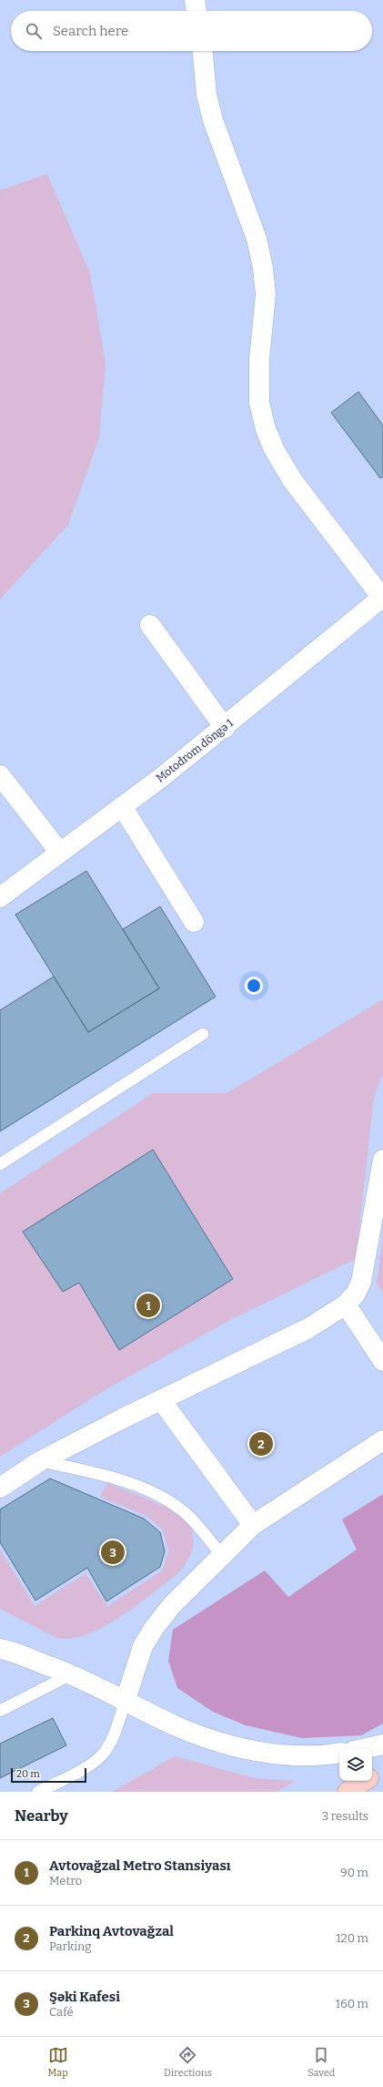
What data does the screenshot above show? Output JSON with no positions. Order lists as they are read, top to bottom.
{
  "streets": {
    "street": ["Motodrom döngə 1"]
  },
  "scale_bar": "20 m",
  "page": {
    "search": "Search here",
    "pins": ["1", "2", "3"],
    "scale": "20 m",
    "heading": ["Nearby", "3 results"],
    "list": [
      {
        "mark": "1",
        "name": "Avtovağzal Metro Stansiyası",
        "note": "Metro",
        "value": "90 m"
      },
      {
        "mark": "2",
        "name": "Parkinq Avtovağzal",
        "note": "Parking",
        "value": "120 m"
      },
      {
        "mark": "3",
        "name": "Şəki Kafesi",
        "note": "Café",
        "value": "160 m"
      }
    ],
    "nav": ["Map", "Directions", "Saved"]
  }
}
